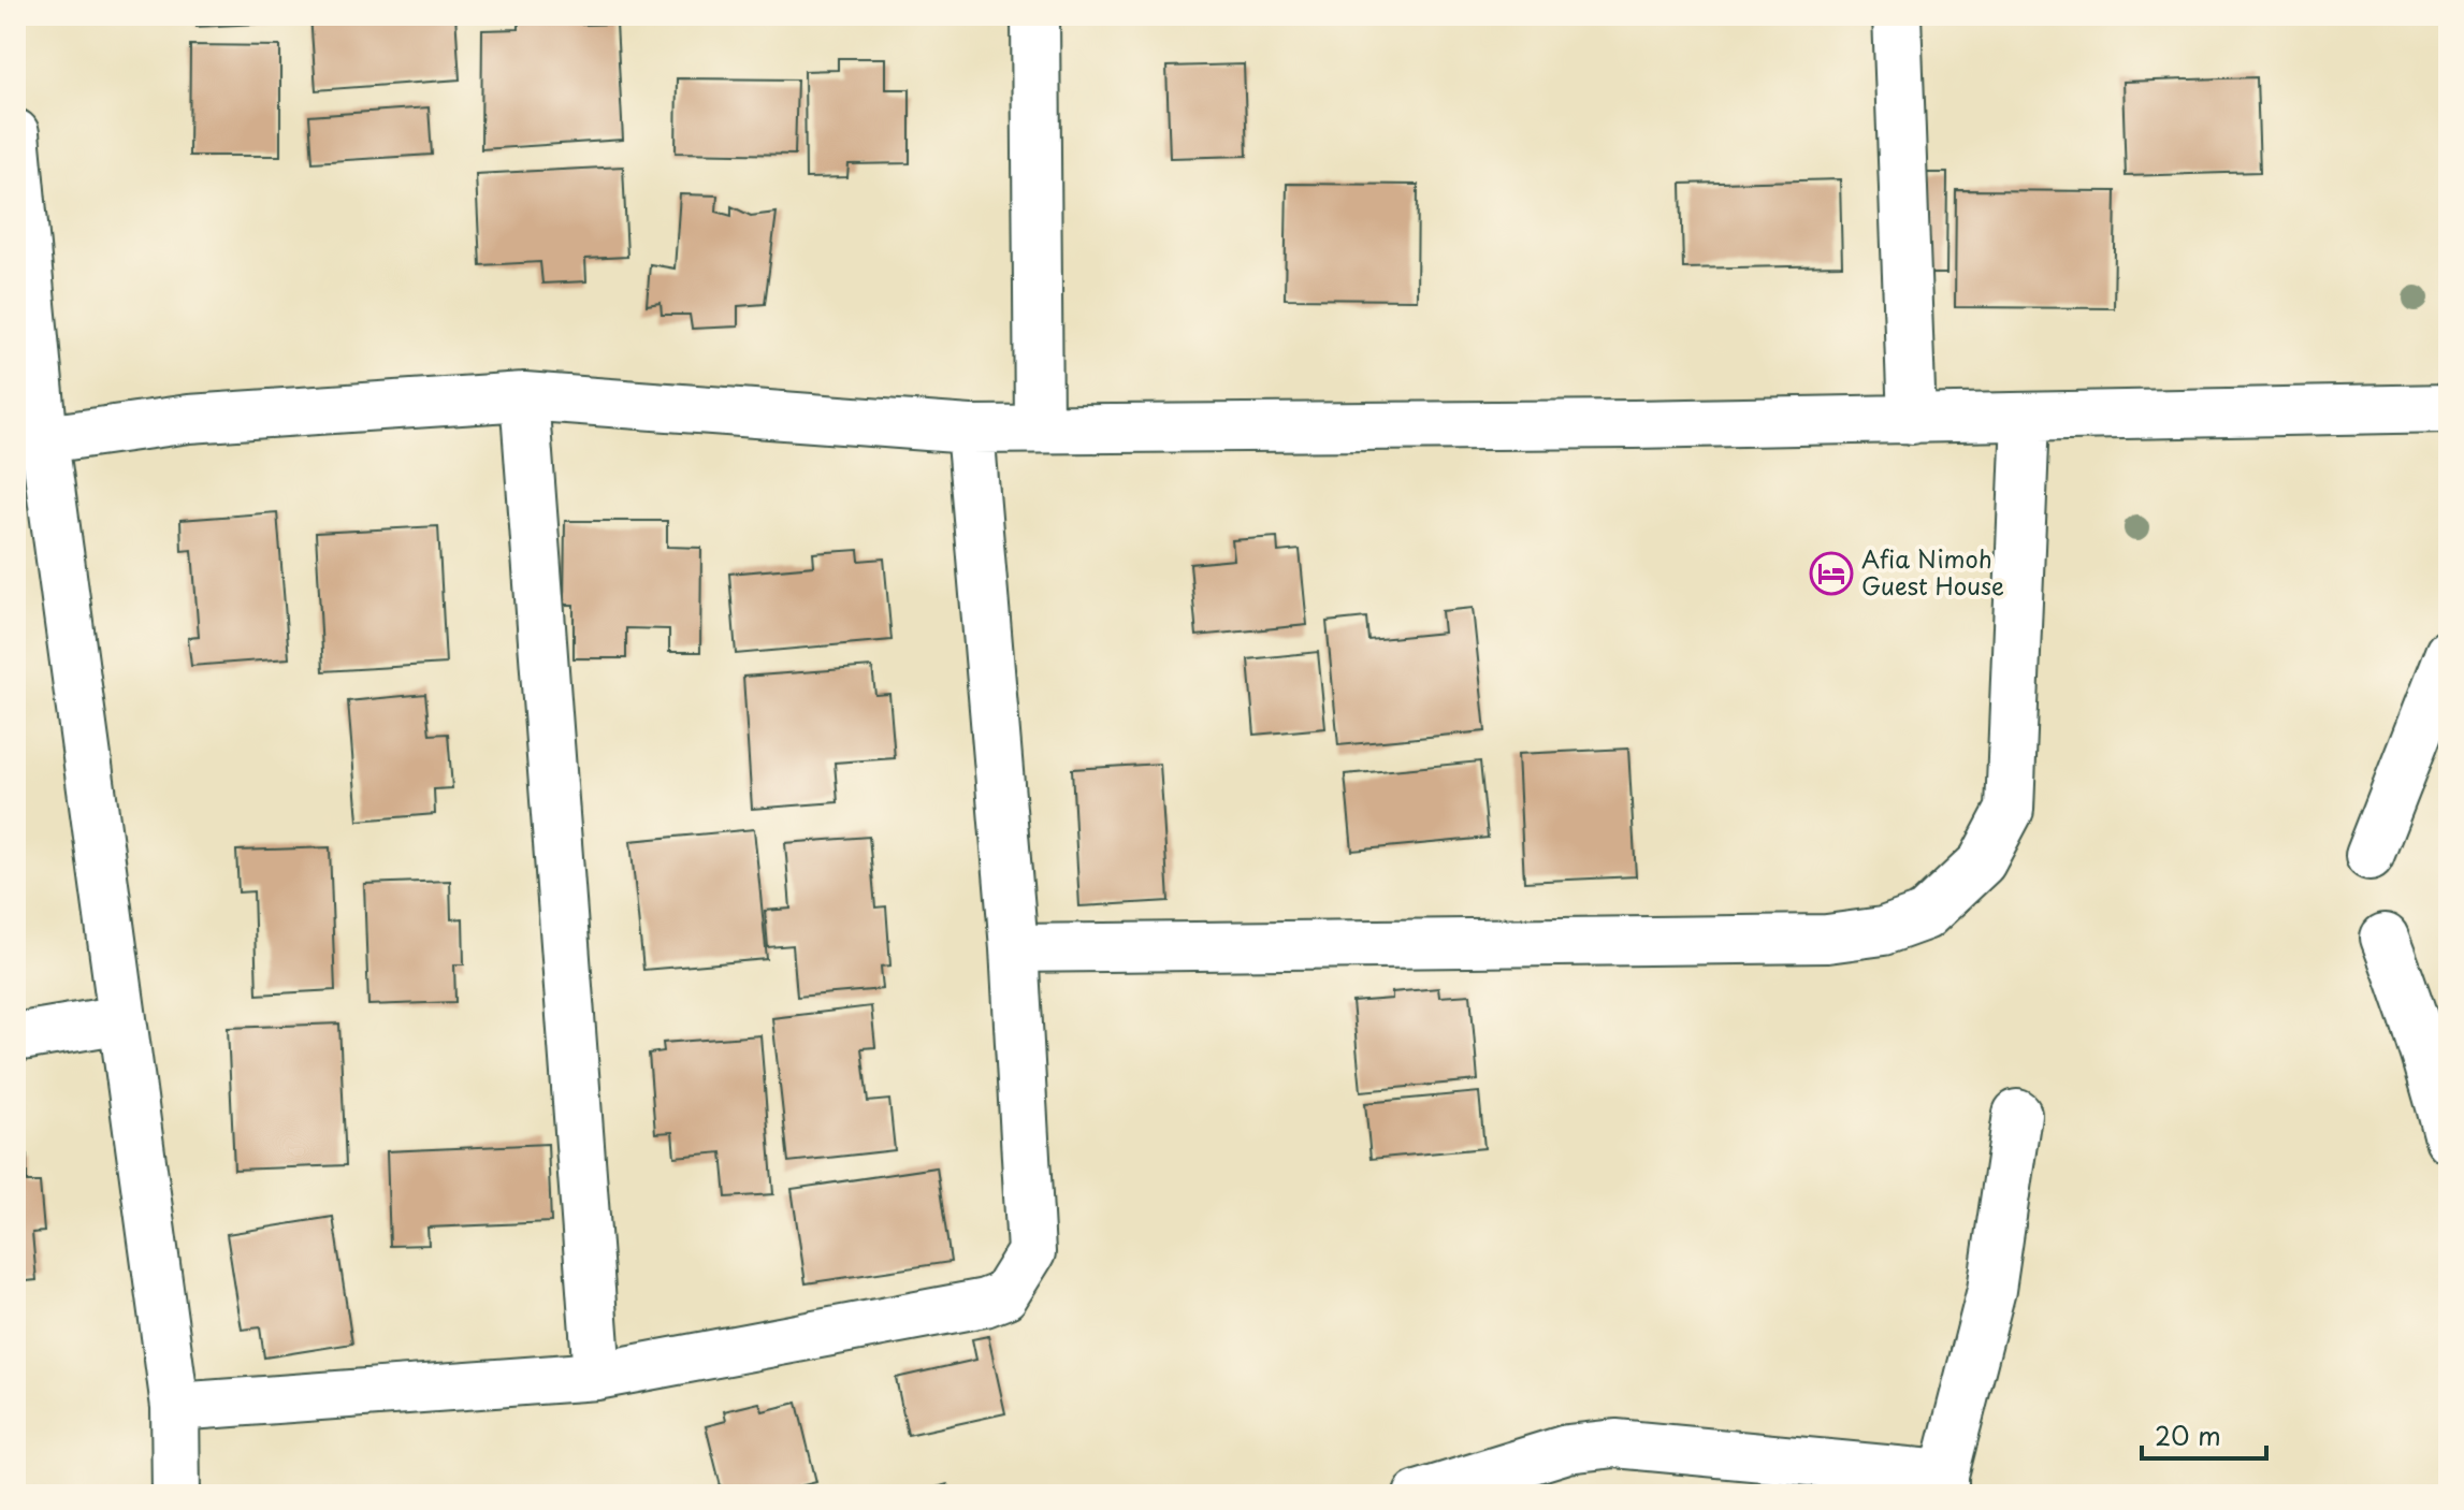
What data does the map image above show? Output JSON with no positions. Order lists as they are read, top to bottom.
{
  "places": {
    "hotel": ["Afia Nimoh Guest House"]
  },
  "scale_bar": "20 m"
}
